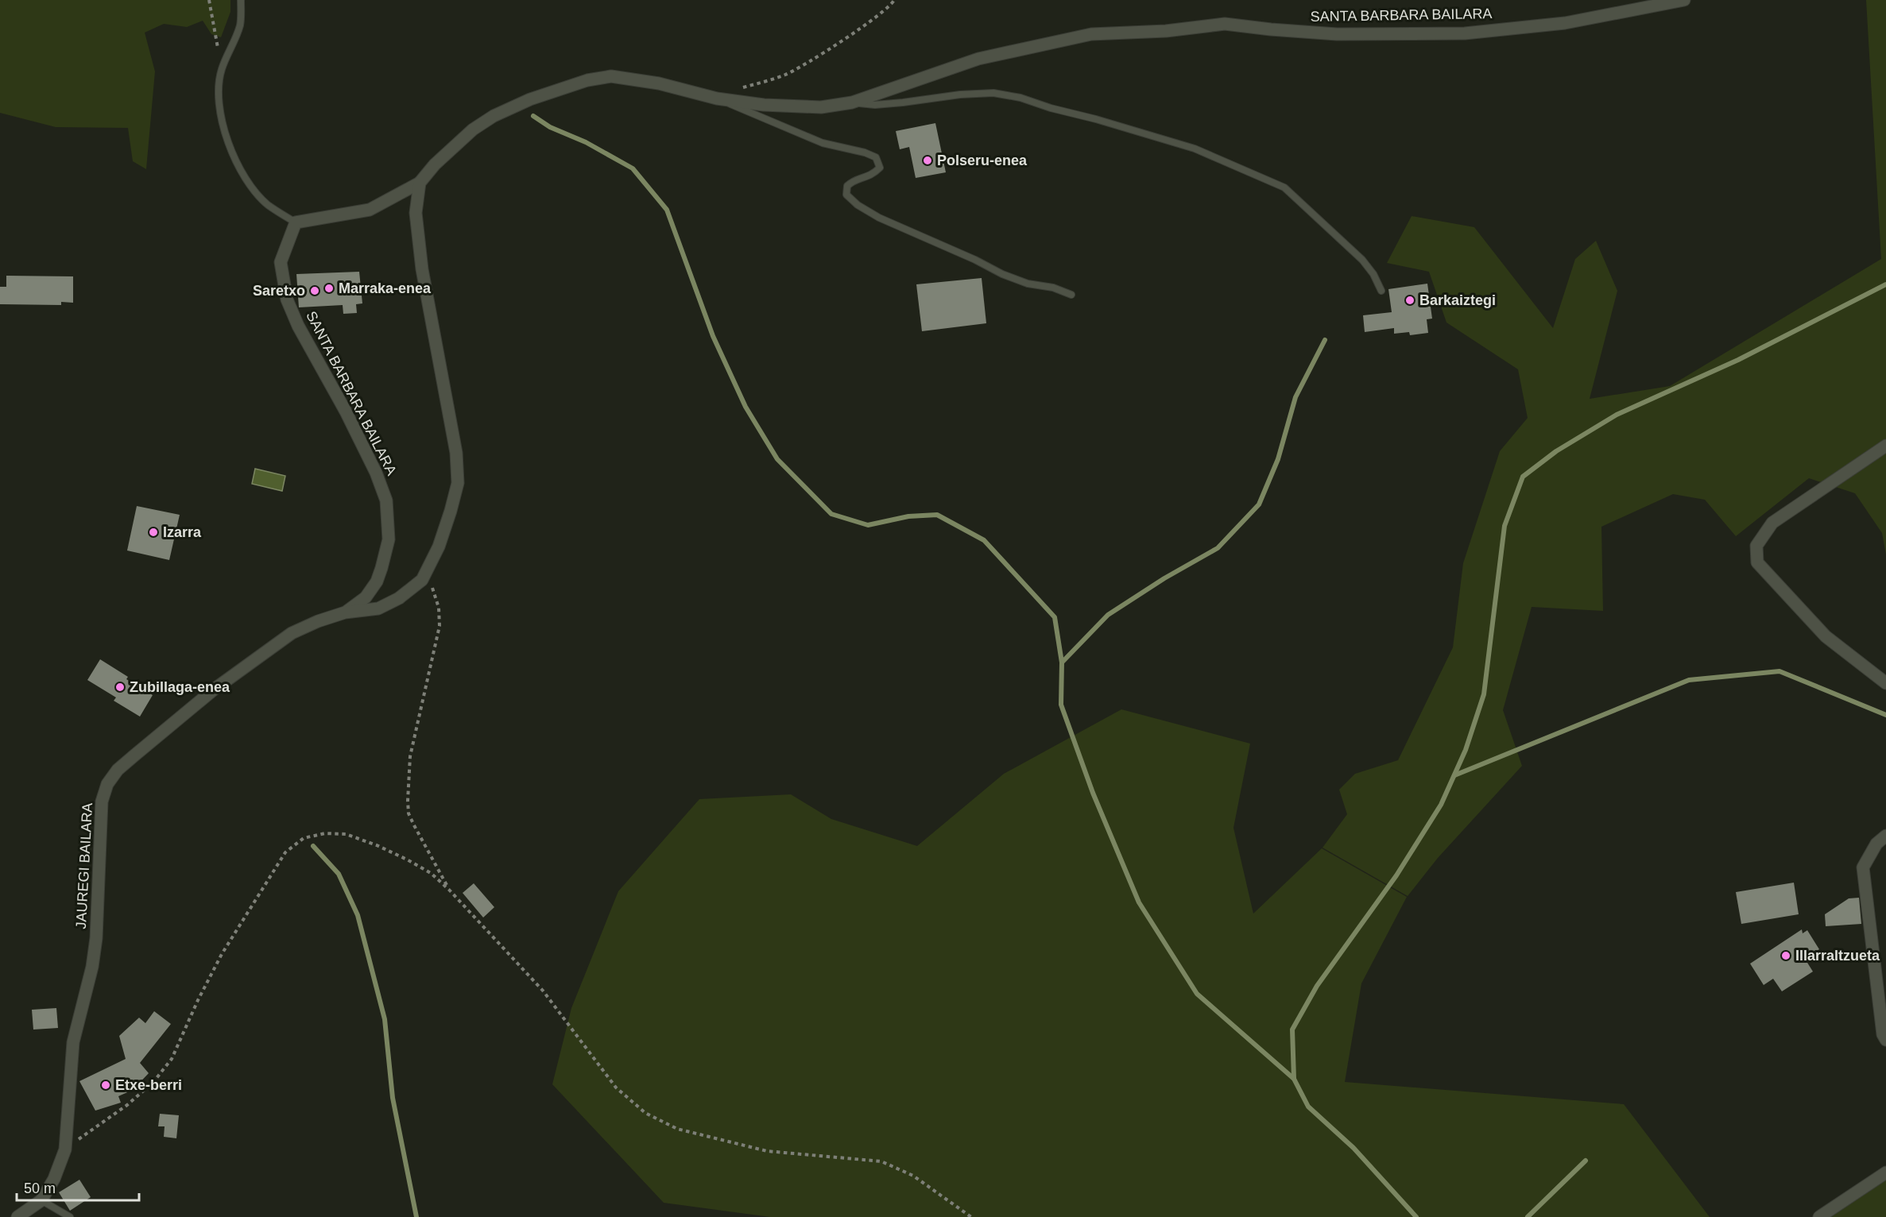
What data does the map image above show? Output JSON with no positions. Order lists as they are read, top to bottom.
{
  "streets": {
    "street": ["SANTA BARBARA BAILARA", "JAUREGI BAILARA"]
  },
  "crossings": [
    ["SANTA BARBARA BAILARA", "JAUREGI BAILARA"]
  ],
  "places": [
    "Polseru-enea",
    "Marraka-enea",
    "Saretxo",
    "Barkaiztegi",
    "Izarra",
    "Zubillaga-enea",
    "Illarraltzueta",
    "Etxe-berri"
  ],
  "scale_bar": "50 m"
}
